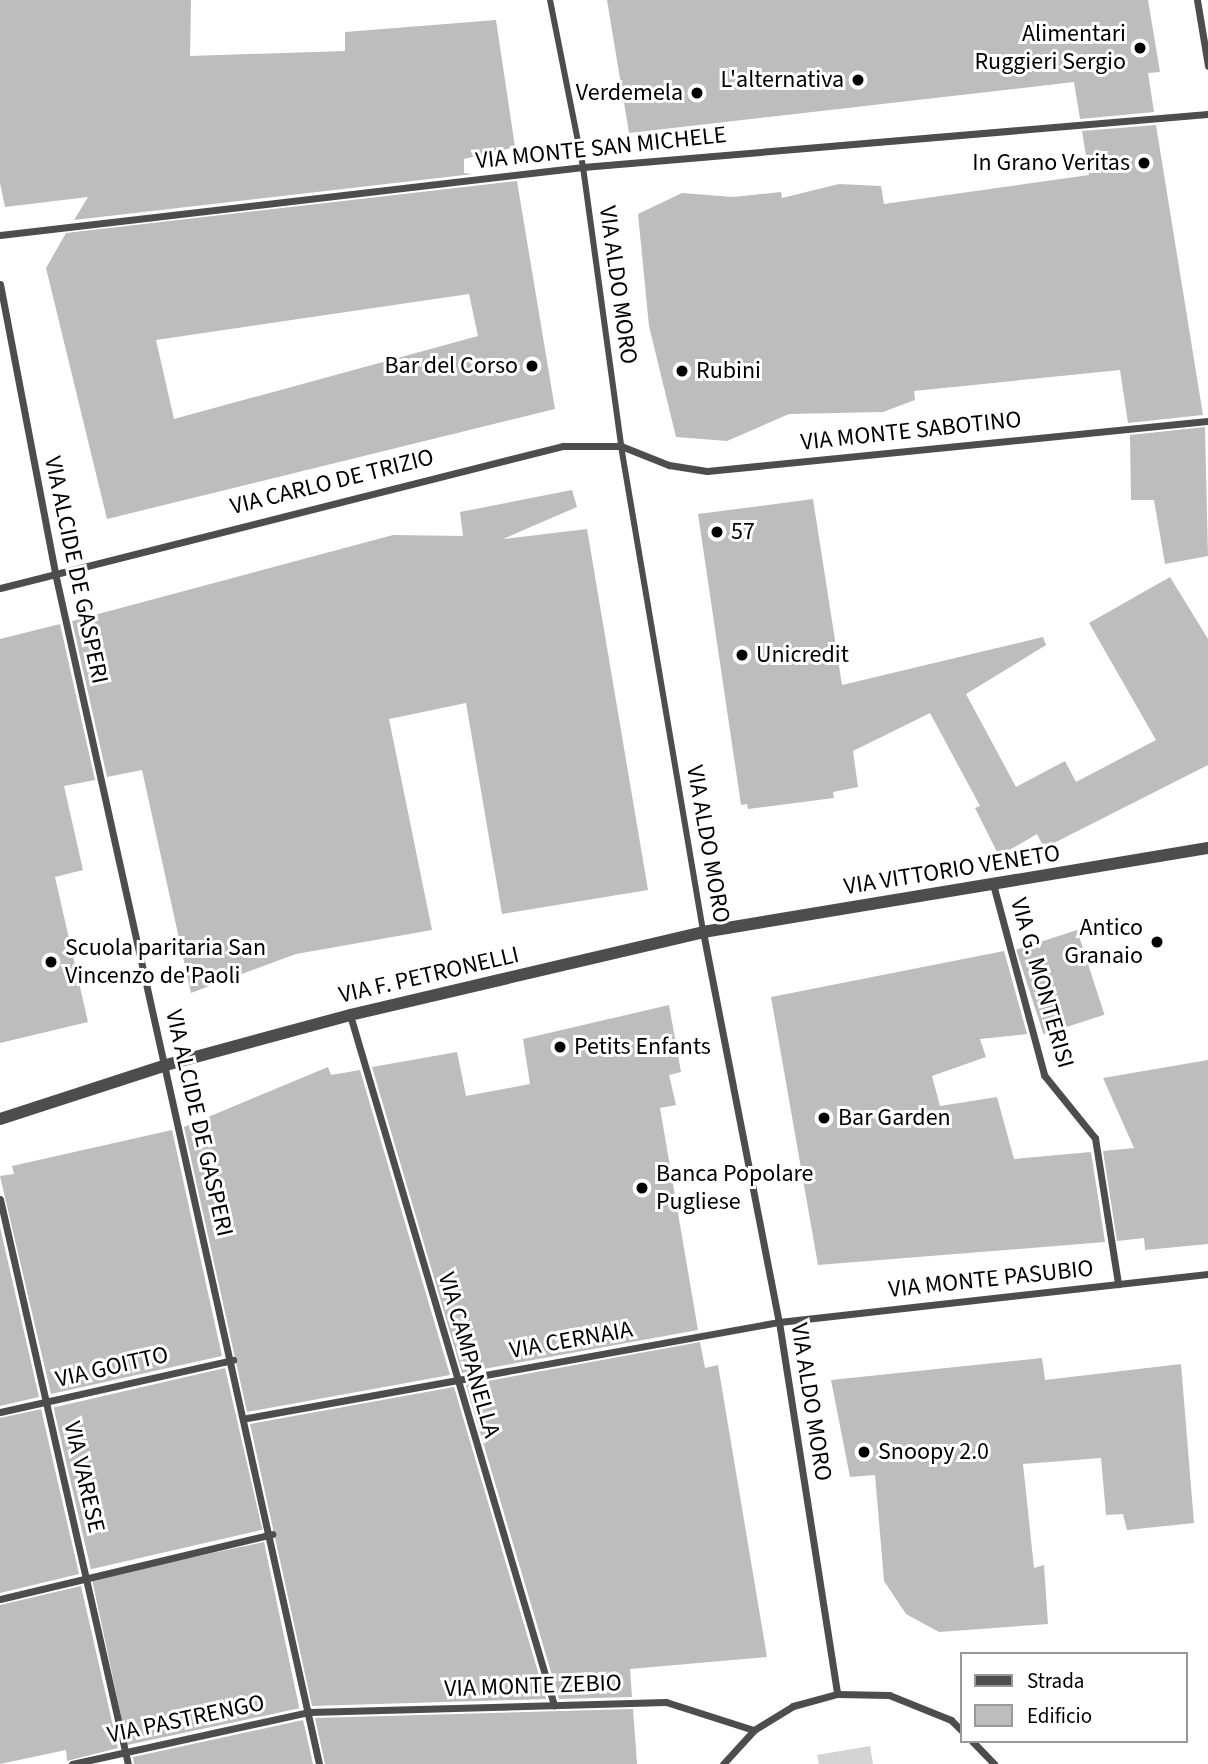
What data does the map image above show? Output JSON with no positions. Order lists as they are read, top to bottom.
{
  "streets": {
    "street": [
      "VIA MONTE SAN MICHELE",
      "VIA ALDO MORO",
      "VIA MONTE SABOTINO",
      "VIA CARLO DE TRIZIO",
      "VIA ALCIDE DE GASPERI",
      "VIA VITTORIO VENETO",
      "VIA F. PETRONELLI",
      "VIA G. MONTERISI",
      "VIA MONTE PASUBIO",
      "VIA CERNAIA",
      "VIA CAMPANELLA",
      "VIA GOITTO",
      "VIA VARESE",
      "VIA MONTE ZEBIO",
      "VIA PASTRENGO"
    ]
  },
  "crossings": [
    ["VIA MONTE SAN MICHELE", "VIA ALDO MORO"],
    ["VIA ALDO MORO", "VIA MONTE SABOTINO"],
    ["VIA ALDO MORO", "VIA CARLO DE TRIZIO"],
    ["VIA ALDO MORO", "VIA VITTORIO VENETO"],
    ["VIA ALDO MORO", "VIA F. PETRONELLI"],
    ["VIA ALDO MORO", "VIA MONTE PASUBIO"],
    ["VIA ALDO MORO", "VIA CERNAIA"],
    ["VIA MONTE SABOTINO", "VIA CARLO DE TRIZIO"],
    ["VIA CARLO DE TRIZIO", "VIA ALCIDE DE GASPERI"],
    ["VIA ALCIDE DE GASPERI", "VIA F. PETRONELLI"],
    ["VIA ALCIDE DE GASPERI", "VIA CERNAIA"],
    ["VIA ALCIDE DE GASPERI", "VIA GOITTO"],
    ["VIA ALCIDE DE GASPERI", "VIA MONTE ZEBIO"],
    ["VIA ALCIDE DE GASPERI", "VIA PASTRENGO"],
    ["VIA VITTORIO VENETO", "VIA F. PETRONELLI"],
    ["VIA VITTORIO VENETO", "VIA G. MONTERISI"],
    ["VIA F. PETRONELLI", "VIA CAMPANELLA"],
    ["VIA G. MONTERISI", "VIA MONTE PASUBIO"],
    ["VIA MONTE PASUBIO", "VIA CERNAIA"],
    ["VIA CERNAIA", "VIA CAMPANELLA"],
    ["VIA CAMPANELLA", "VIA MONTE ZEBIO"],
    ["VIA GOITTO", "VIA VARESE"],
    ["VIA VARESE", "VIA PASTRENGO"],
    ["VIA MONTE ZEBIO", "VIA PASTRENGO"]
  ],
  "places": [
    "Alimentari Ruggieri Sergio",
    "L'alternativa",
    "Verdemela",
    "In Grano Veritas",
    "Bar del Corso",
    "Rubini",
    "57",
    "Unicredit",
    "Antico Granaio",
    "Scuola paritaria San Vincenzo de'Paoli",
    "Petits Enfants",
    "Bar Garden",
    "Banca Popolare Pugliese",
    "Snoopy 2.0"
  ],
  "legend": ["Strada", "Edificio"]
}
